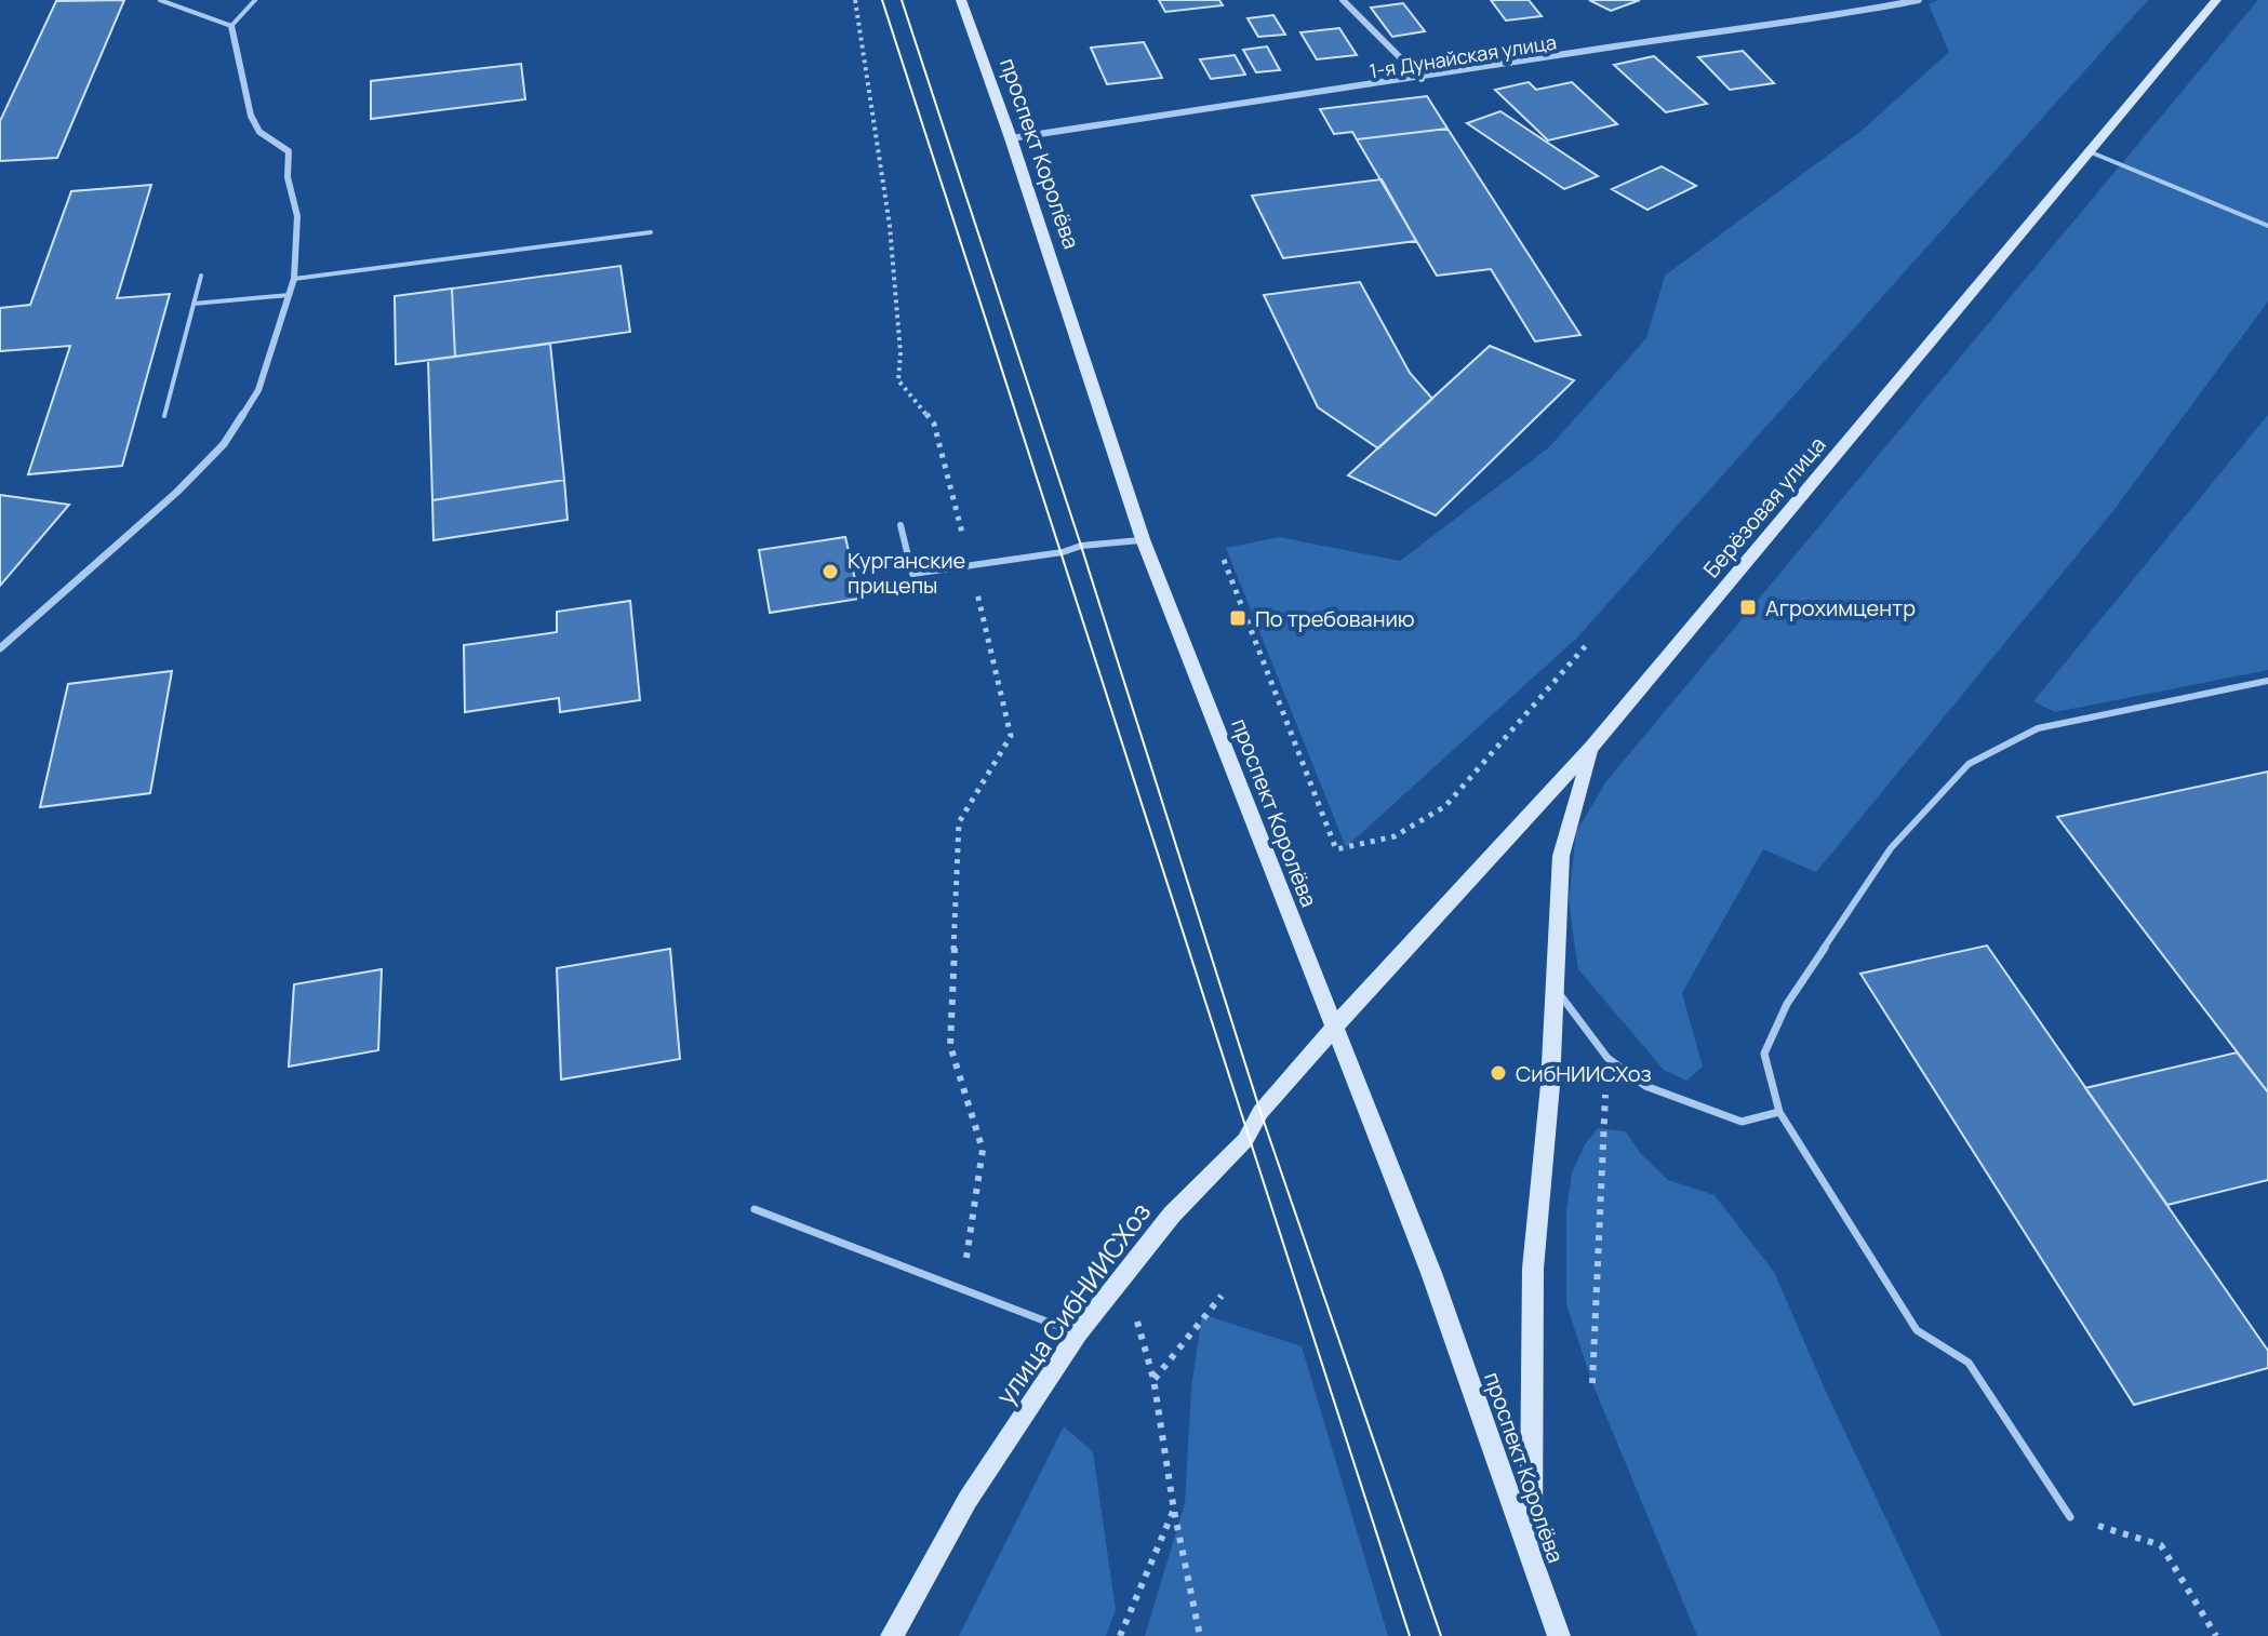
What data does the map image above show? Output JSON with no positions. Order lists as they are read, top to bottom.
{
  "streets": {
    "main road": ["проспект Королёва", "Берёзовая улица", "улица СибНИИСХоз"],
    "street": ["1-я Дунайская улица"]
  },
  "crossings": [
    ["1-я Дунайская улица", "проспект Королёва"],
    ["проспект Королёва", "Берёзовая улица"],
    ["проспект Королёва", "улица СибНИИСХоз"],
    ["Берёзовая улица", "улица СибНИИСХоз"]
  ],
  "places": {
    "other": ["Курганские прицепы", "СибНИИСХоз"],
    "transit": ["Агрохимцентр", "По требованию"]
  }
}
